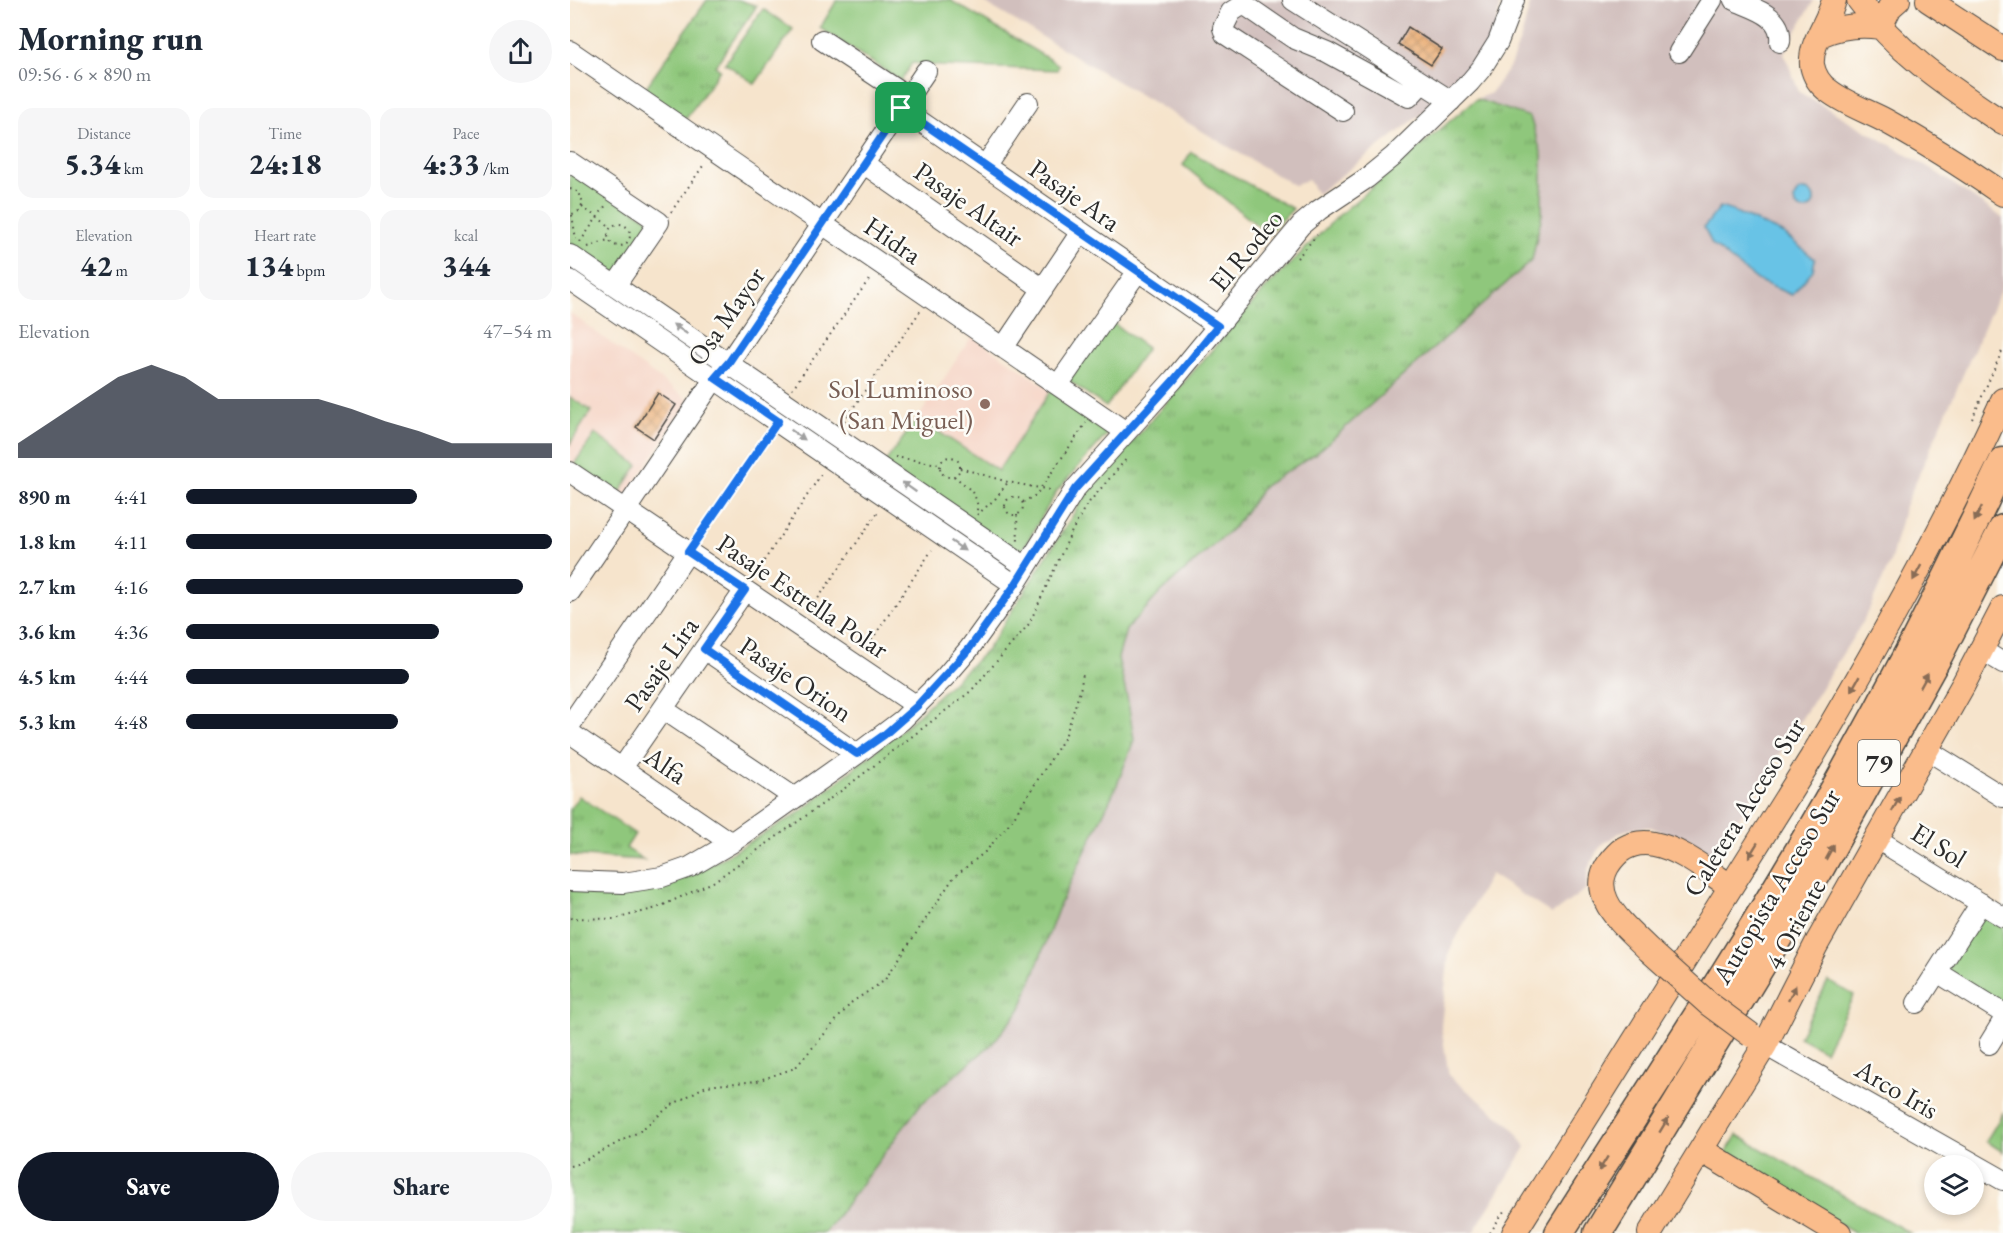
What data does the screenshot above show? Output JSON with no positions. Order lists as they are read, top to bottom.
{
  "streets": {
    "highway": ["79", "Autopista Acceso Sur"],
    "main road": ["Caletera Acceso Sur", "4 Oriente"],
    "street": [
      "Pasaje Ara",
      "Pasaje Altair",
      "Hidra",
      "El Rodeo",
      "Osa Mayor",
      "Pasaje Estrella Polar",
      "Pasaje Lira",
      "Pasaje Orion",
      "Alfa",
      "El Sol",
      "Arco Iris"
    ]
  },
  "crossings": [
    ["Pasaje Ara", "El Rodeo"],
    ["Pasaje Ara", "Osa Mayor"],
    ["Pasaje Altair", "Osa Mayor"],
    ["Hidra", "El Rodeo"],
    ["Hidra", "Osa Mayor"],
    ["El Rodeo", "Pasaje Estrella Polar"],
    ["El Rodeo", "Pasaje Orion"],
    ["El Rodeo", "Alfa"],
    ["Osa Mayor", "Pasaje Estrella Polar"],
    ["Pasaje Estrella Polar", "Pasaje Lira"],
    ["Pasaje Lira", "Pasaje Orion"],
    ["Pasaje Lira", "Alfa"],
    ["El Sol", "4 Oriente"],
    ["4 Oriente", "Arco Iris"]
  ],
  "one_way": ["Caletera Acceso Sur", "4 Oriente"],
  "places": ["Sol Luminoso (San Miguel)"],
  "page": {
    "heading": ["Morning run", "09:56 · 6 × 890 m"],
    "stats": [
      ["Distance", "5.34 km"],
      ["Time", "24:18"],
      ["Pace", "4:33 /km"],
      ["Elevation", "42 m"],
      ["Heart rate", "134 bpm"],
      ["kcal", "344"]
    ],
    "chart": ["Elevation", "47–54 m"],
    "list": [
      {
        "name": "890 m",
        "note": "4:41"
      },
      {
        "name": "1.8 km",
        "note": "4:11"
      },
      {
        "name": "2.7 km",
        "note": "4:16"
      },
      {
        "name": "3.6 km",
        "note": "4:36"
      },
      {
        "name": "4.5 km",
        "note": "4:44"
      },
      {
        "name": "5.3 km",
        "note": "4:48"
      }
    ],
    "buttons": ["Save", "Share"]
  }
}
